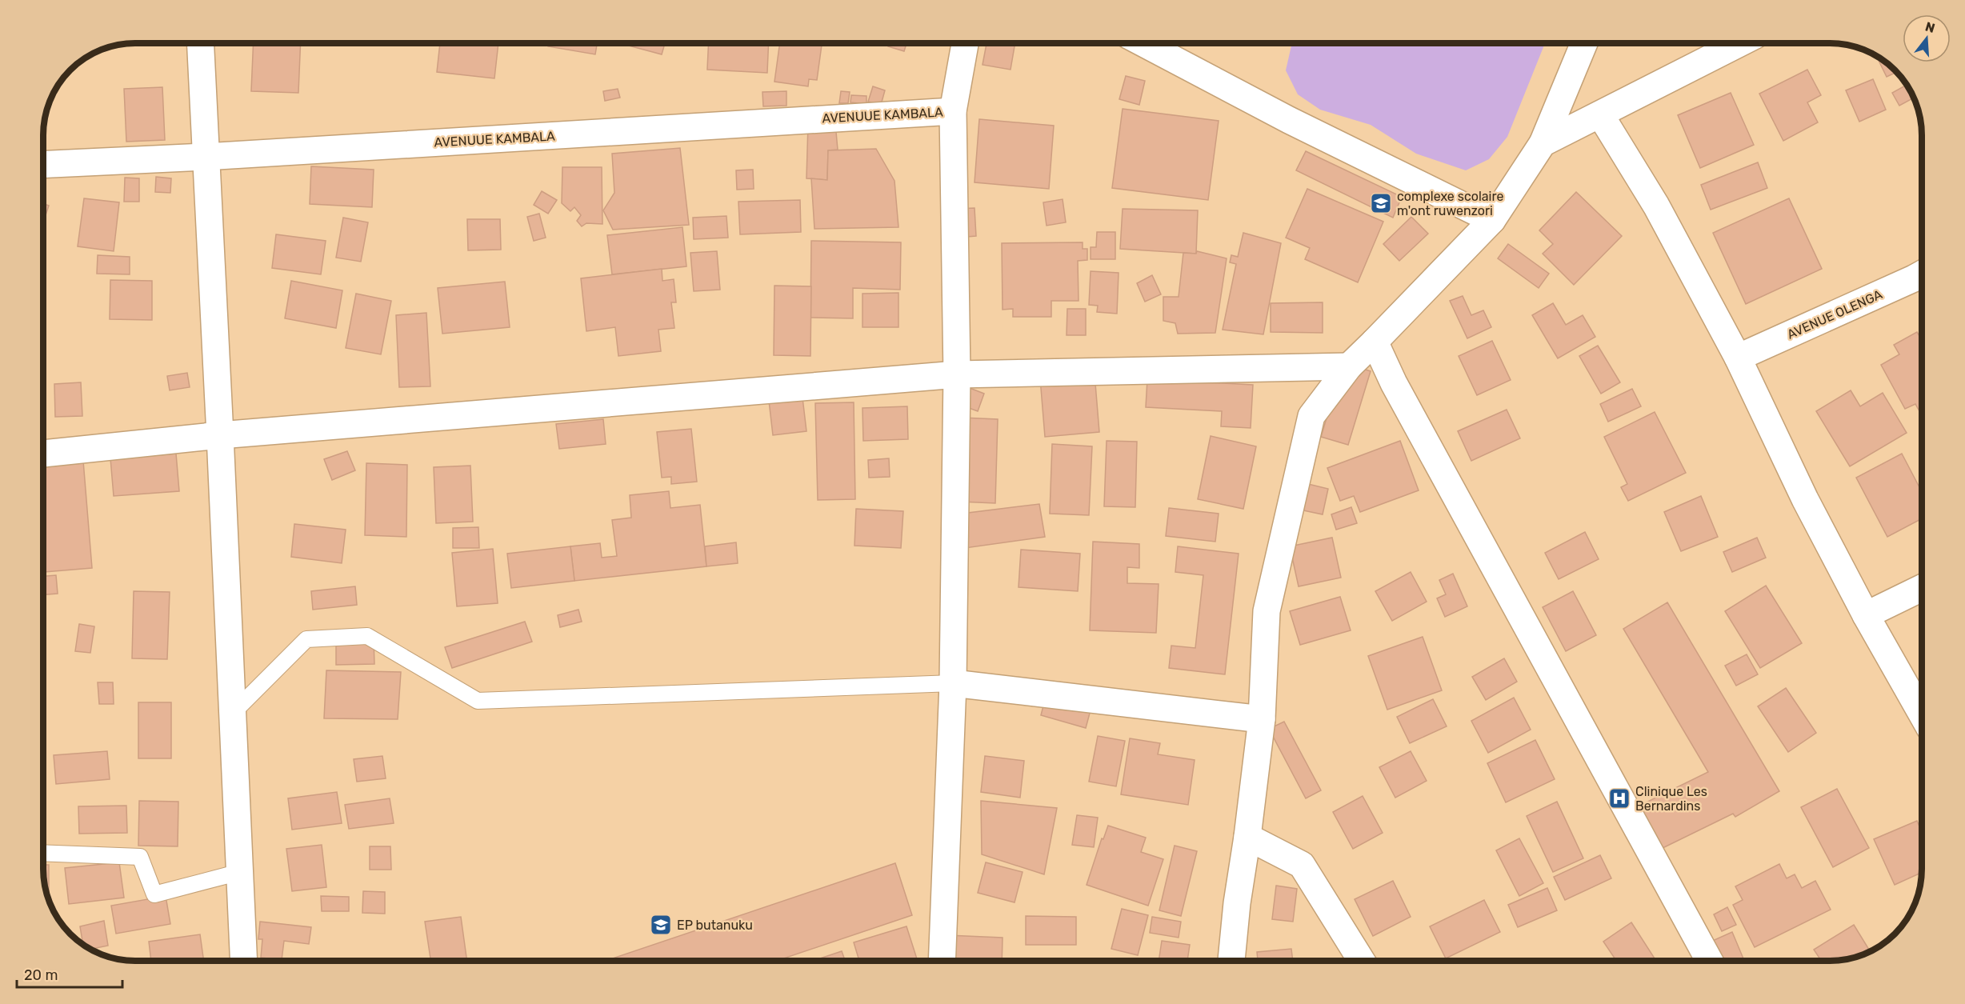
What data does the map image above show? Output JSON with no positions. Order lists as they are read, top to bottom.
{
  "streets": {
    "street": ["AVENUUE KAMBALA", "AVENUE OLENGA"]
  },
  "places": {
    "school or university": ["complexe scolaire m'ont ruwenzori", "EP butanuku"],
    "hospital": ["Clinique Les Bernardins"]
  },
  "scale_bar": "20 m",
  "north": "top"
}
